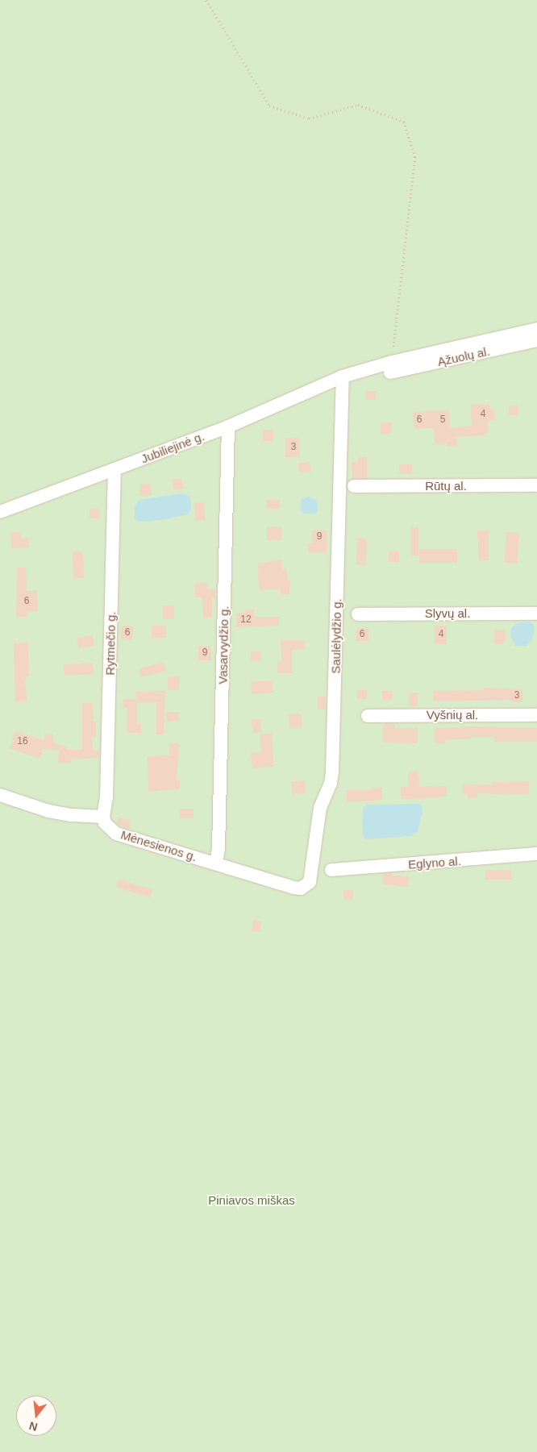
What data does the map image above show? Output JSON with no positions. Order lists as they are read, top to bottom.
{
  "streets": {
    "street": [
      "Ąžuolų al.",
      "Jubiliejinė g.",
      "Rūtų al.",
      "Slyvų al.",
      "Saulėlydžio g.",
      "Rytmečio g.",
      "Vasarvydžio g.",
      "Vyšnių al.",
      "Mėnesienos g.",
      "Eglyno al."
    ]
  },
  "crossings": [
    ["Ąžuolų al.", "Jubiliejinė g."],
    ["Jubiliejinė g.", "Saulėlydžio g."],
    ["Jubiliejinė g.", "Rytmečio g."],
    ["Jubiliejinė g.", "Vasarvydžio g."],
    ["Saulėlydžio g.", "Mėnesienos g."],
    ["Rytmečio g.", "Mėnesienos g."],
    ["Vasarvydžio g.", "Mėnesienos g."]
  ],
  "parks": ["Piniavos miškas"],
  "house_numbers": [
    "4",
    "6",
    "5",
    "3",
    "9",
    "6",
    "12",
    "6",
    "6",
    "4",
    "9",
    "3",
    "16"
  ],
  "north": "bottom"
}
